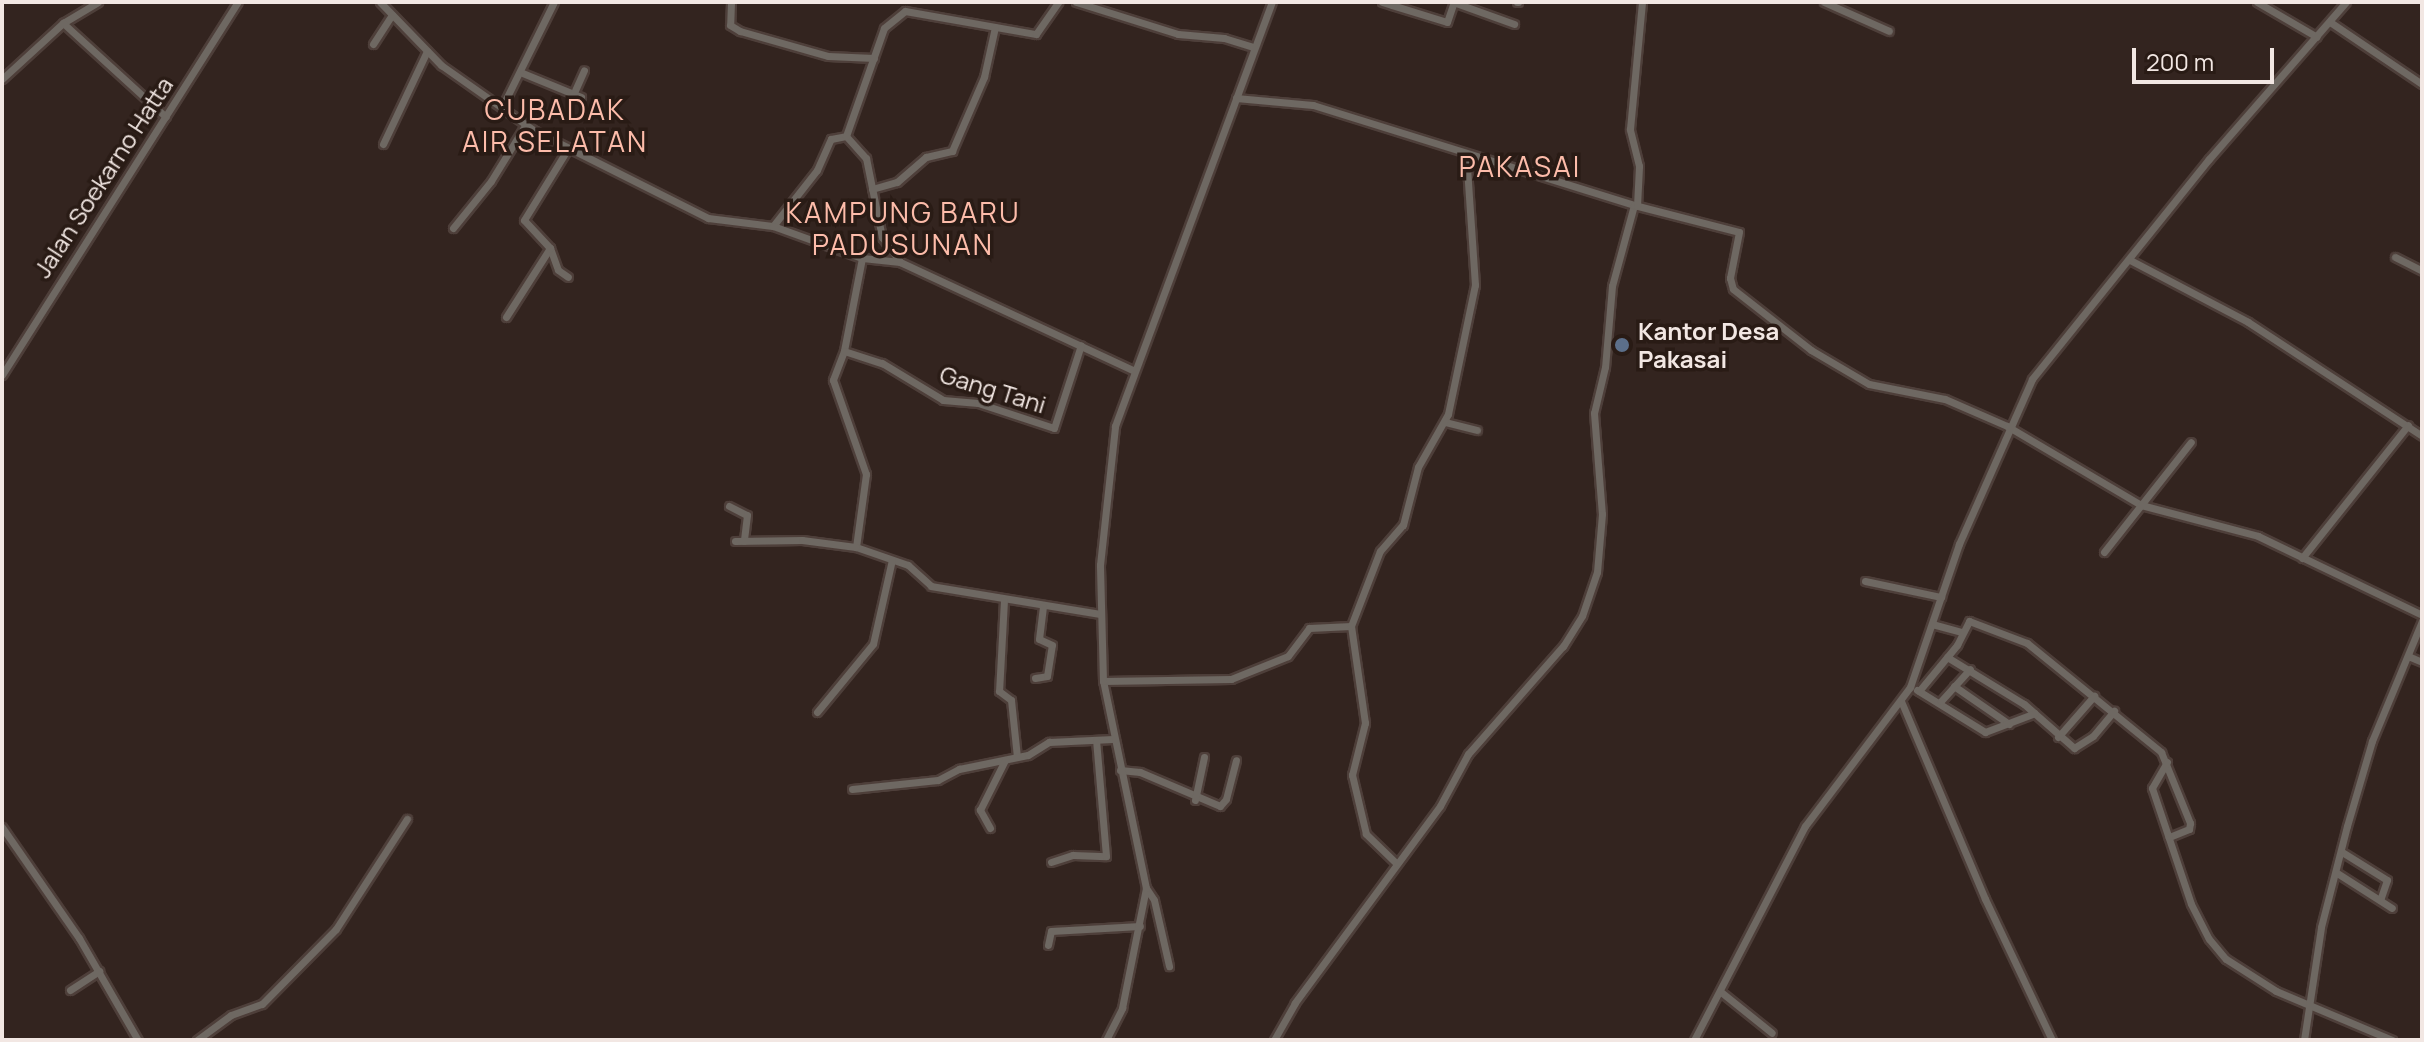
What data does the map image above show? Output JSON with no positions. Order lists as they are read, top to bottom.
{
  "streets": {
    "street": ["Jalan Soekarno Hatta", "Gang Tani"]
  },
  "districts": ["CUBADAK AIR SELATAN", "PAKASAI", "KAMPUNG BARU PADUSUNAN"],
  "places": ["Kantor Desa Pakasai"],
  "scale_bar": "200 m"
}
